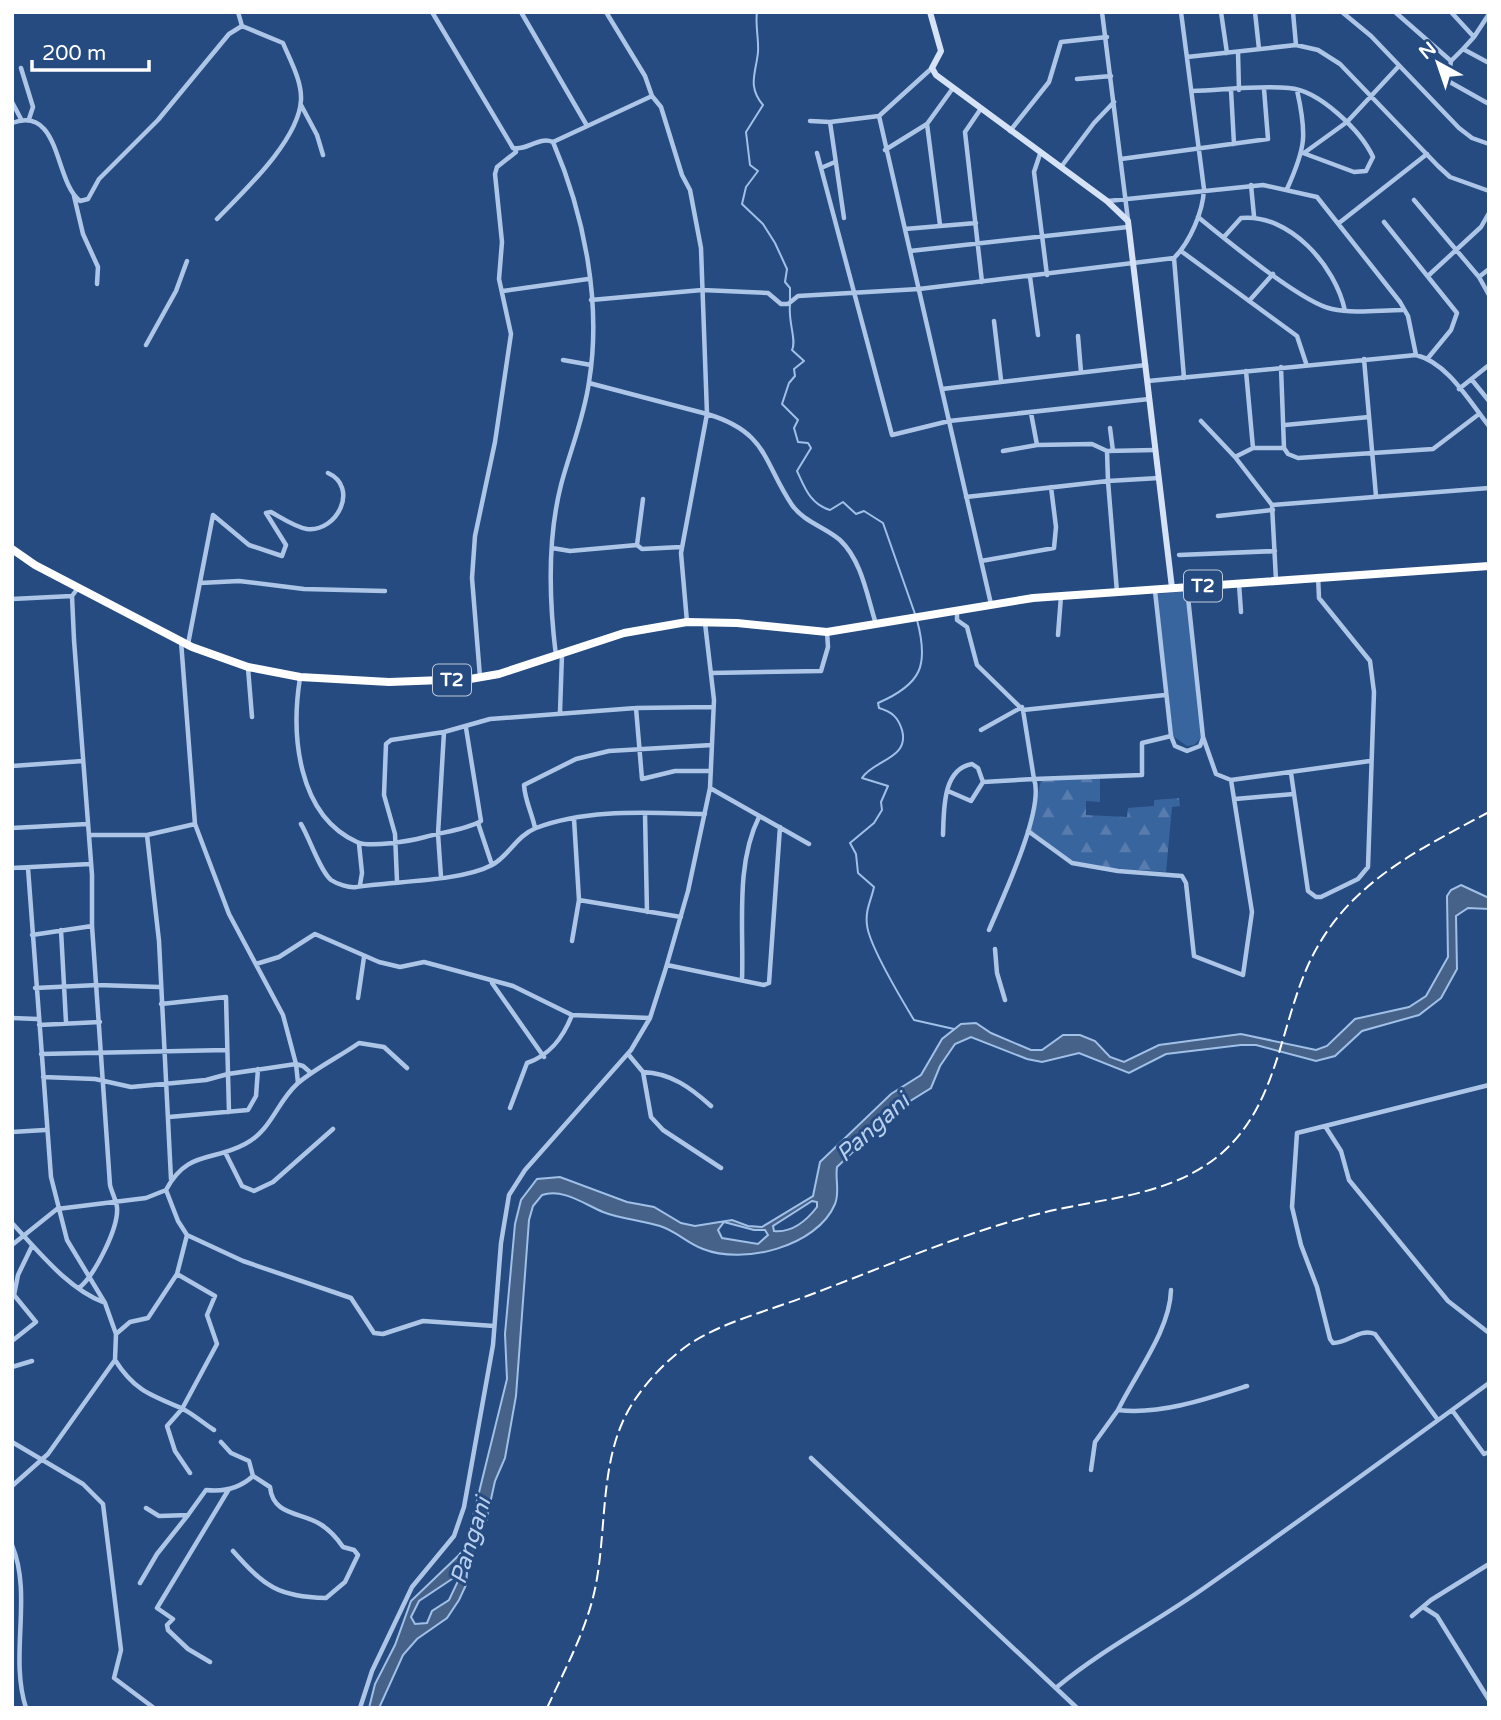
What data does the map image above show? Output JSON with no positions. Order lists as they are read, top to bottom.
{
  "streets": {
    "highway": ["T2"]
  },
  "water": ["Pangani"],
  "scale_bar": "200 m",
  "north": "top left"
}
